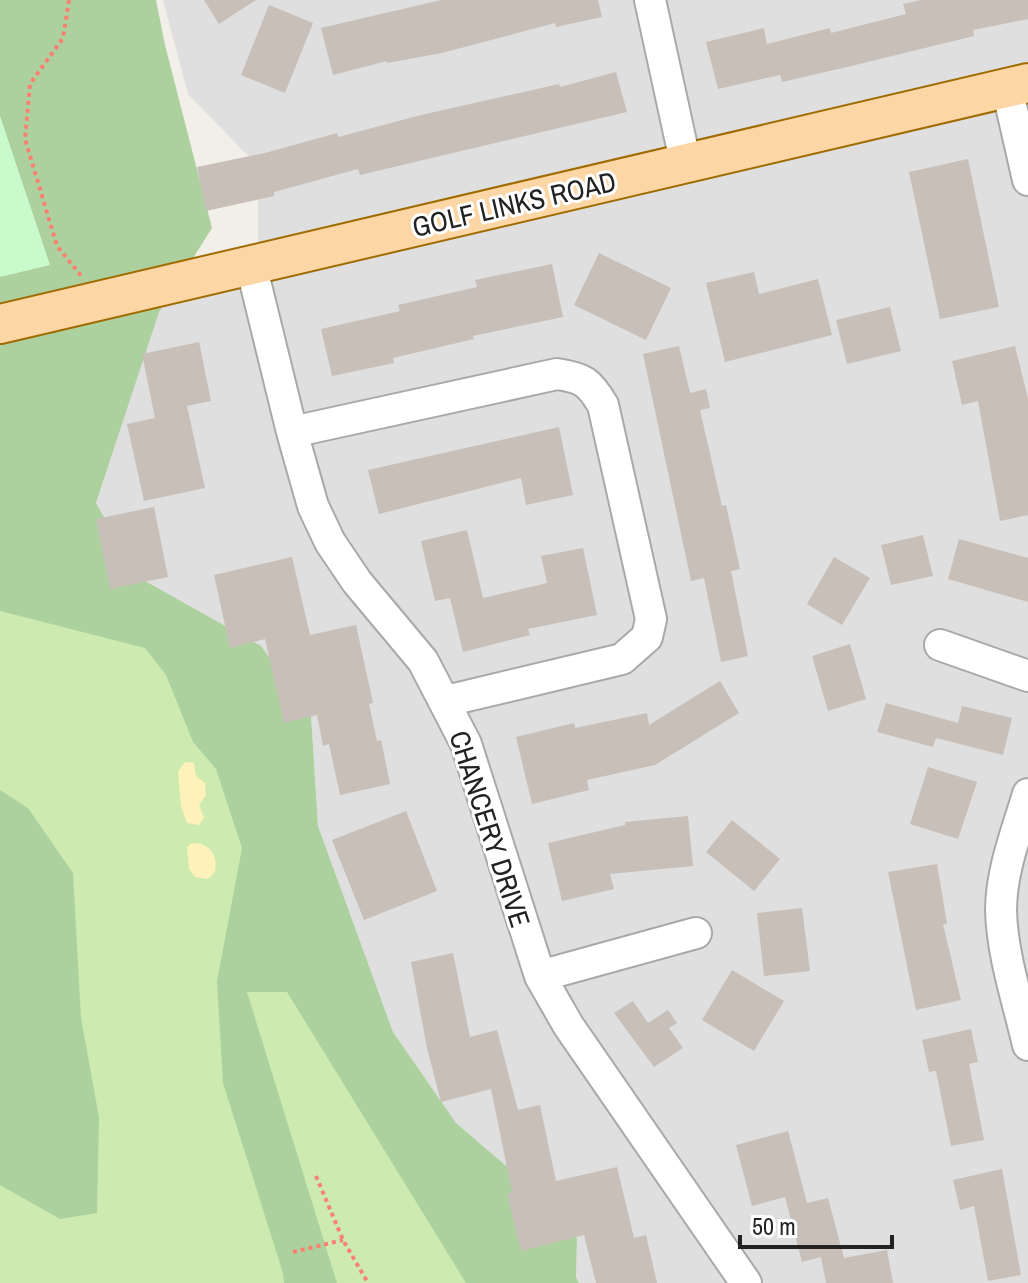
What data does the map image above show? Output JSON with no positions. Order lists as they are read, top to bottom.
{
  "streets": {
    "main road": ["GOLF LINKS ROAD"],
    "street": ["CHANCERY DRIVE"]
  },
  "crossings": [
    ["GOLF LINKS ROAD", "CHANCERY DRIVE"]
  ],
  "scale_bar": "50 m"
}
